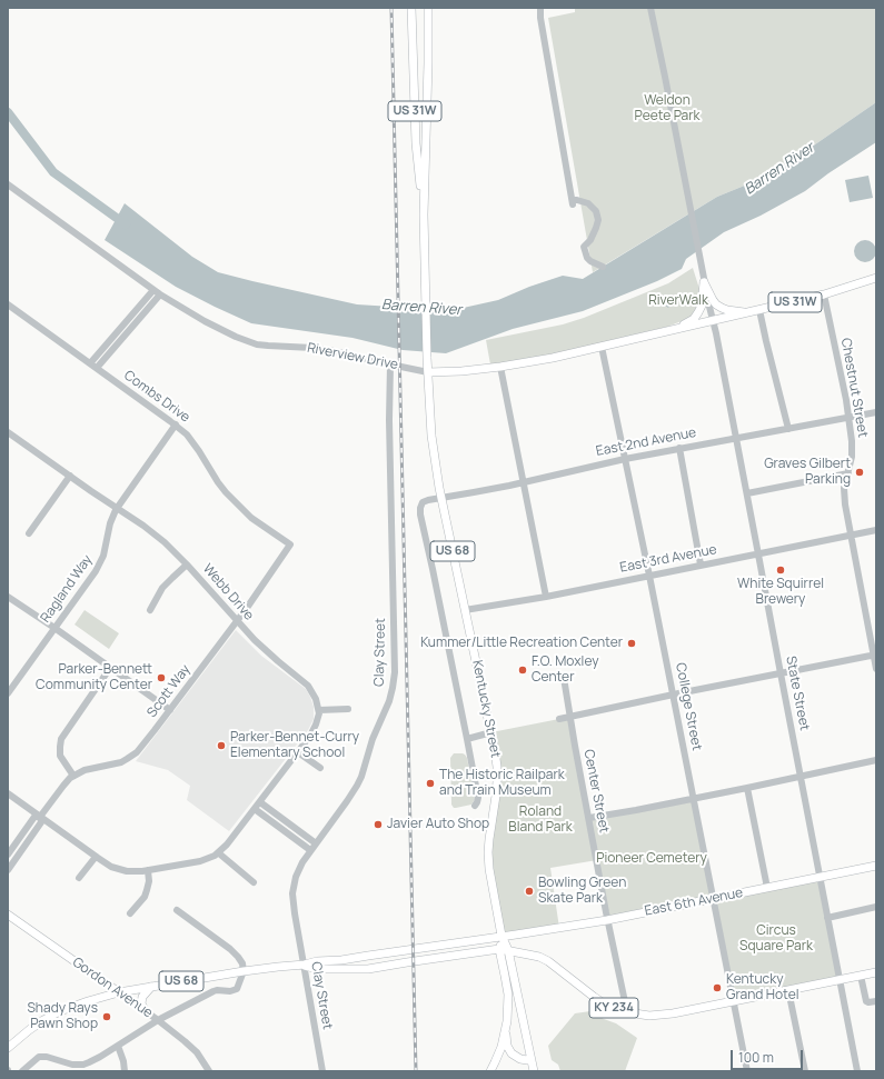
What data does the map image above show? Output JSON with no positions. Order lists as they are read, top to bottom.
{
  "streets": {
    "main road": [
      "US 31W",
      "Riverview Drive",
      "US 68",
      "Kentucky Street",
      "East 6th Avenue",
      "Gordon Avenue",
      "KY 234"
    ],
    "street": [
      "Chestnut Street",
      "Combs Drive",
      "East 2nd Avenue",
      "East 3rd Avenue",
      "Ragland Way",
      "Webb Drive",
      "Clay Street",
      "Scott Way",
      "State Street",
      "College Street",
      "Center Street"
    ]
  },
  "crossings": [
    ["US 31W", "Riverview Drive"],
    ["US 31W", "Chestnut Street"],
    ["US 31W", "State Street"],
    ["US 31W", "Kentucky Street"],
    ["Riverview Drive", "Clay Street"],
    ["Riverview Drive", "State Street"],
    ["Riverview Drive", "College Street"],
    ["Riverview Drive", "Kentucky Street"],
    ["Chestnut Street", "East 2nd Avenue"],
    ["Chestnut Street", "East 3rd Avenue"],
    ["Combs Drive", "Ragland Way"],
    ["Combs Drive", "Scott Way"],
    ["East 2nd Avenue", "State Street"],
    ["East 2nd Avenue", "College Street"],
    ["East 2nd Avenue", "Kentucky Street"],
    ["US 68", "Clay Street"],
    ["US 68", "Kentucky Street"],
    ["US 68", "East 6th Avenue"],
    ["US 68", "Gordon Avenue"],
    ["US 68", "KY 234"],
    ["East 3rd Avenue", "State Street"],
    ["East 3rd Avenue", "College Street"],
    ["East 3rd Avenue", "Kentucky Street"],
    ["Ragland Way", "Webb Drive"],
    ["Webb Drive", "Scott Way"],
    ["Clay Street", "East 6th Avenue"],
    ["State Street", "East 6th Avenue"],
    ["State Street", "KY 234"],
    ["College Street", "East 6th Avenue"],
    ["College Street", "KY 234"],
    ["Kentucky Street", "East 6th Avenue"],
    ["Kentucky Street", "KY 234"],
    ["Center Street", "East 6th Avenue"],
    ["Center Street", "KY 234"]
  ],
  "water": ["Barren River"],
  "parks": [
    "Weldon Peete Park",
    "RiverWalk",
    "Roland Bland Park",
    "Pioneer Cemetery",
    "Circus Square Park"
  ],
  "places": [
    "Graves Gilbert Parking",
    "White Squirrel Brewery",
    "Kummer/Little Recreation Center",
    "F.O. Moxley Center",
    "Parker-Bennett Community Center",
    "Parker-Bennet-Curry Elementary School",
    "The Historic Railpark and Train Museum",
    "Javier Auto Shop",
    "Bowling Green Skate Park",
    "Kentucky Grand Hotel",
    "Shady Rays Pawn Shop"
  ],
  "scale_bar": "100 m"
}
